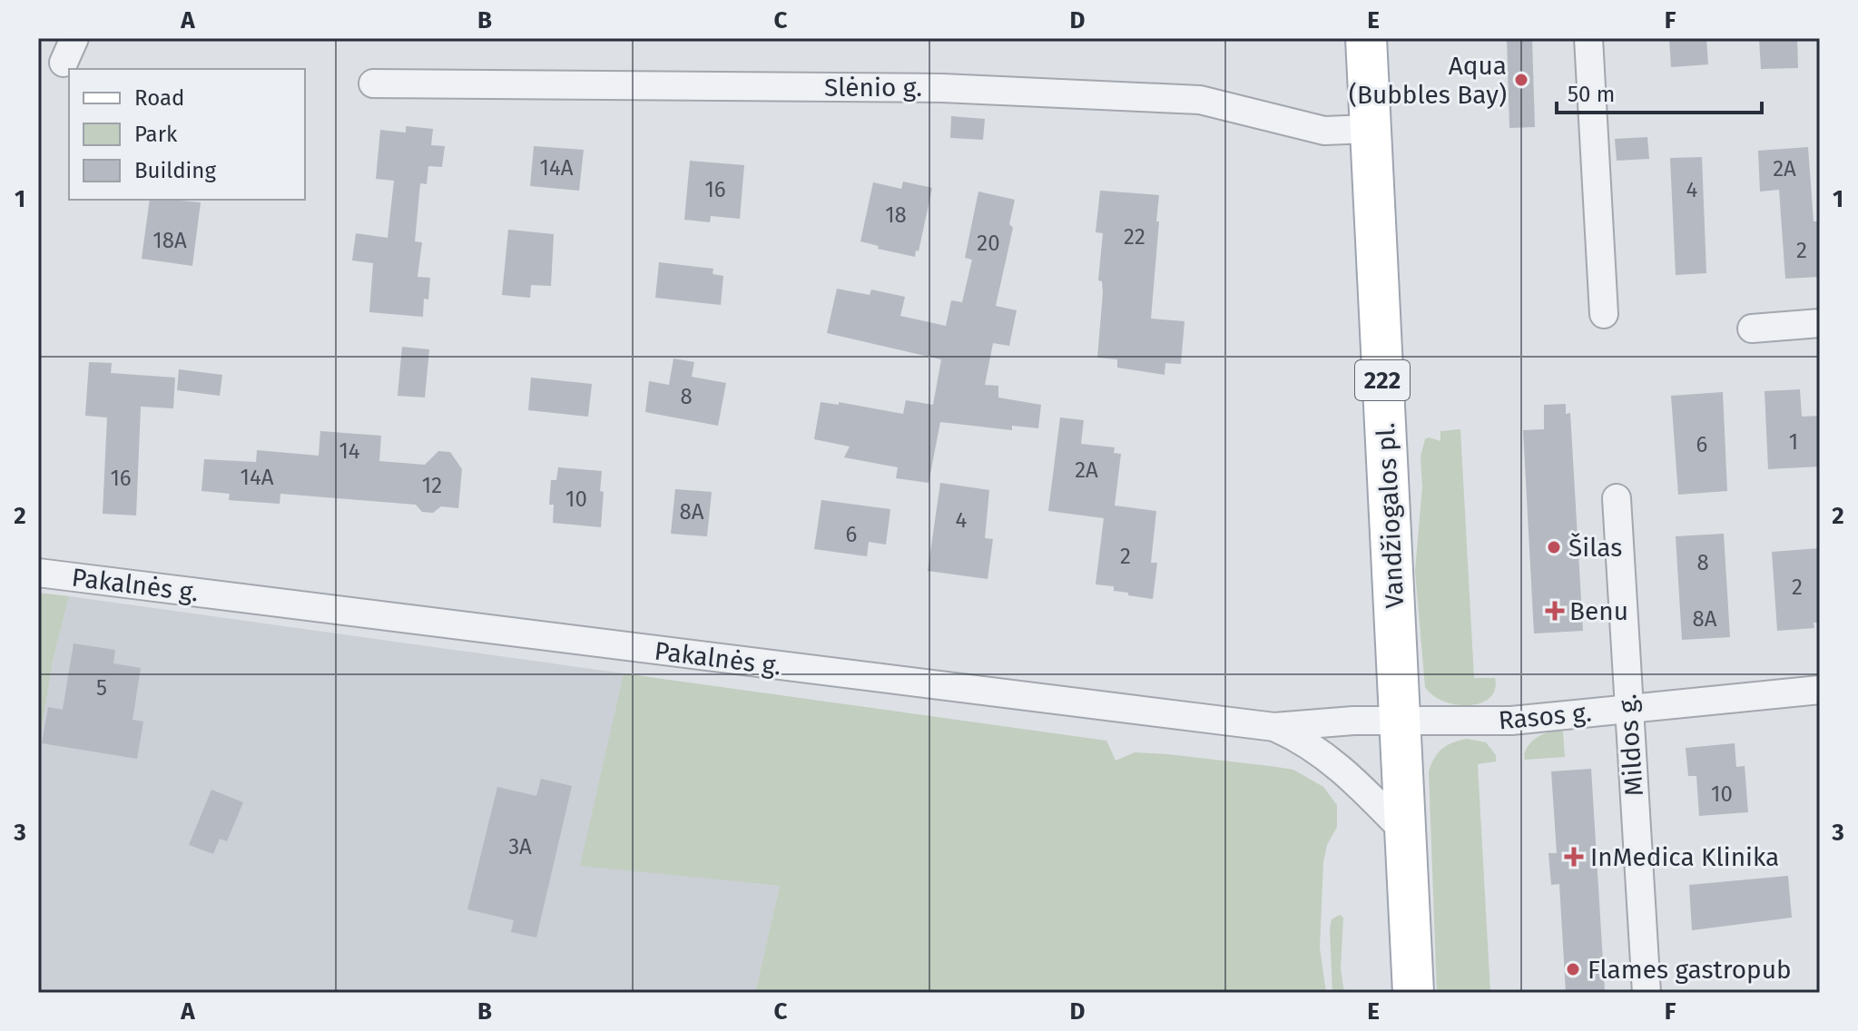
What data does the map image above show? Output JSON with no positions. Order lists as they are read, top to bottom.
{
  "streets": {
    "main road": ["222", "Vandžiogalos pl."],
    "street": [
      "Slėnio g.",
      "Pakalnės g.",
      "Rasos g.",
      "Mildos g."
    ]
  },
  "crossings": [
    ["Slėnio g.", "Vandžiogalos pl."],
    ["Vandžiogalos pl.", "Pakalnės g."],
    ["Vandžiogalos pl.", "Rasos g."],
    ["Pakalnės g.", "Rasos g."],
    ["Rasos g.", "Mildos g."]
  ],
  "places": {
    "other": ["Aqua (Bubbles Bay)", "Šilas", "Flames gastropub"],
    "health": ["Benu", "InMedica Klinika"]
  },
  "house_numbers": [
    "14A",
    "2A",
    "16",
    "4",
    "18",
    "22",
    "18A",
    "20",
    "2",
    "8",
    "1",
    "6",
    "14",
    "2A",
    "14A",
    "16",
    "12",
    "10",
    "8A",
    "4",
    "6",
    "2",
    "8",
    "2",
    "8A",
    "5",
    "10",
    "3A"
  ],
  "legend": ["Road", "Park", "Building"],
  "scale_bar": "50 m",
  "grid": {
    "columns": [
      "A",
      "B",
      "C",
      "D",
      "E",
      "F"
    ],
    "rows": ["1", "2", "3"]
  }
}
